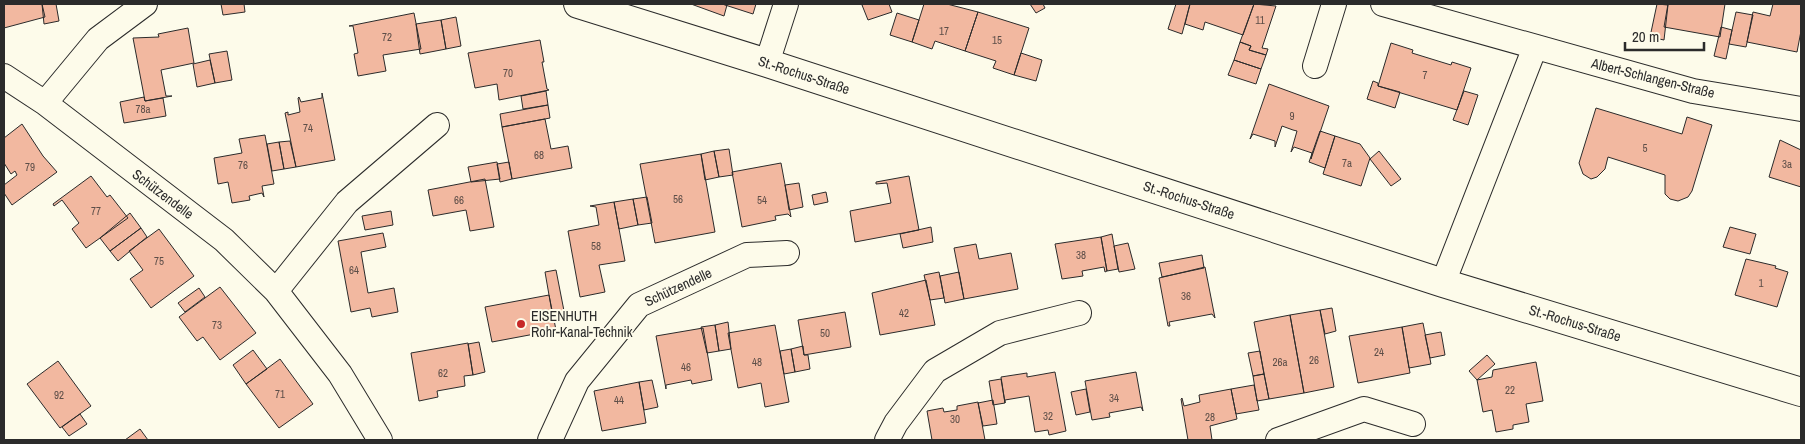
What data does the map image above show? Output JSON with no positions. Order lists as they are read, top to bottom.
{
  "streets": {
    "street": ["St.-Rochus-Straße", "Albert-Schlangen-Straße", "Schützendelle"]
  },
  "places": ["EISENHUTH Rohr-Kanal-Technik"],
  "house_numbers": [
    "11",
    "17",
    "72",
    "15",
    "70",
    "7",
    "78a",
    "9",
    "74",
    "5",
    "68",
    "7a",
    "3a",
    "76",
    "79",
    "56",
    "66",
    "54",
    "77",
    "58",
    "38",
    "75",
    "64",
    "1",
    "36",
    "42",
    "73",
    "50",
    "24",
    "26",
    "48",
    "26a",
    "46",
    "62",
    "22",
    "71",
    "92",
    "34",
    "44",
    "32",
    "28",
    "30"
  ],
  "scale_bar": "20 m"
}
